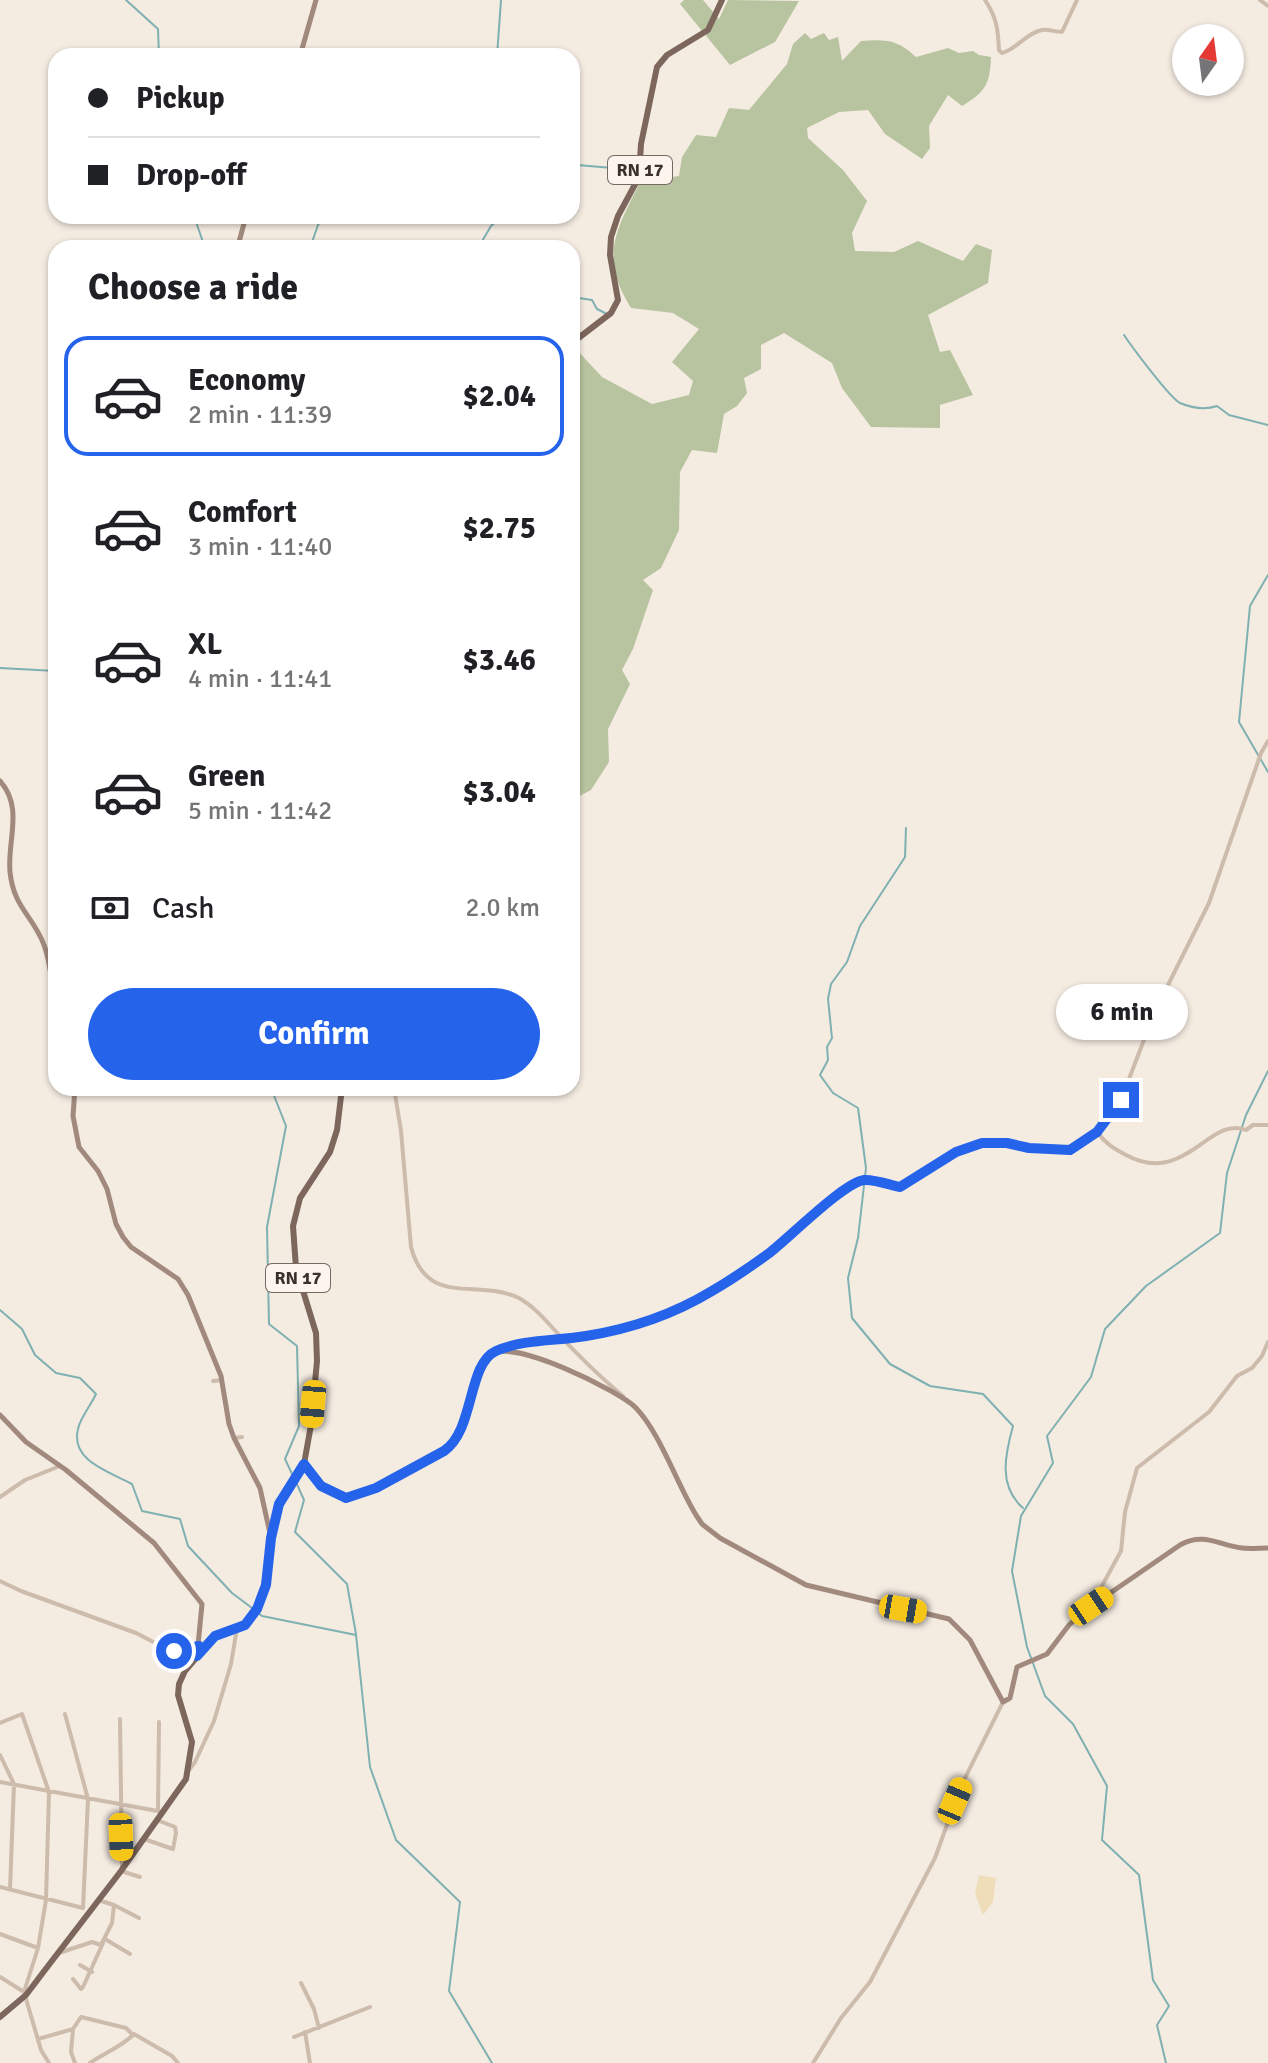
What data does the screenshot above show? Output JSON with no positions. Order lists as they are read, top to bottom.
{
  "streets": {
    "main road": ["RN 17"]
  },
  "north": "top",
  "page": {
    "banner": ["Pickup", "Drop-off"],
    "heading": "Choose a ride",
    "list": [
      {
        "name": "Economy",
        "note": "2 min · 11:39",
        "value": "$2.04"
      },
      {
        "name": "Comfort",
        "note": "3 min · 11:40",
        "value": "$2.75"
      },
      {
        "name": "XL",
        "note": "4 min · 11:41",
        "value": "$3.46"
      },
      {
        "name": "Green",
        "note": "5 min · 11:42",
        "value": "$3.04"
      }
    ],
    "pay": ["Cash", "2.0 km"],
    "buttons": "Confirm",
    "bubble": "6 min"
  }
}
